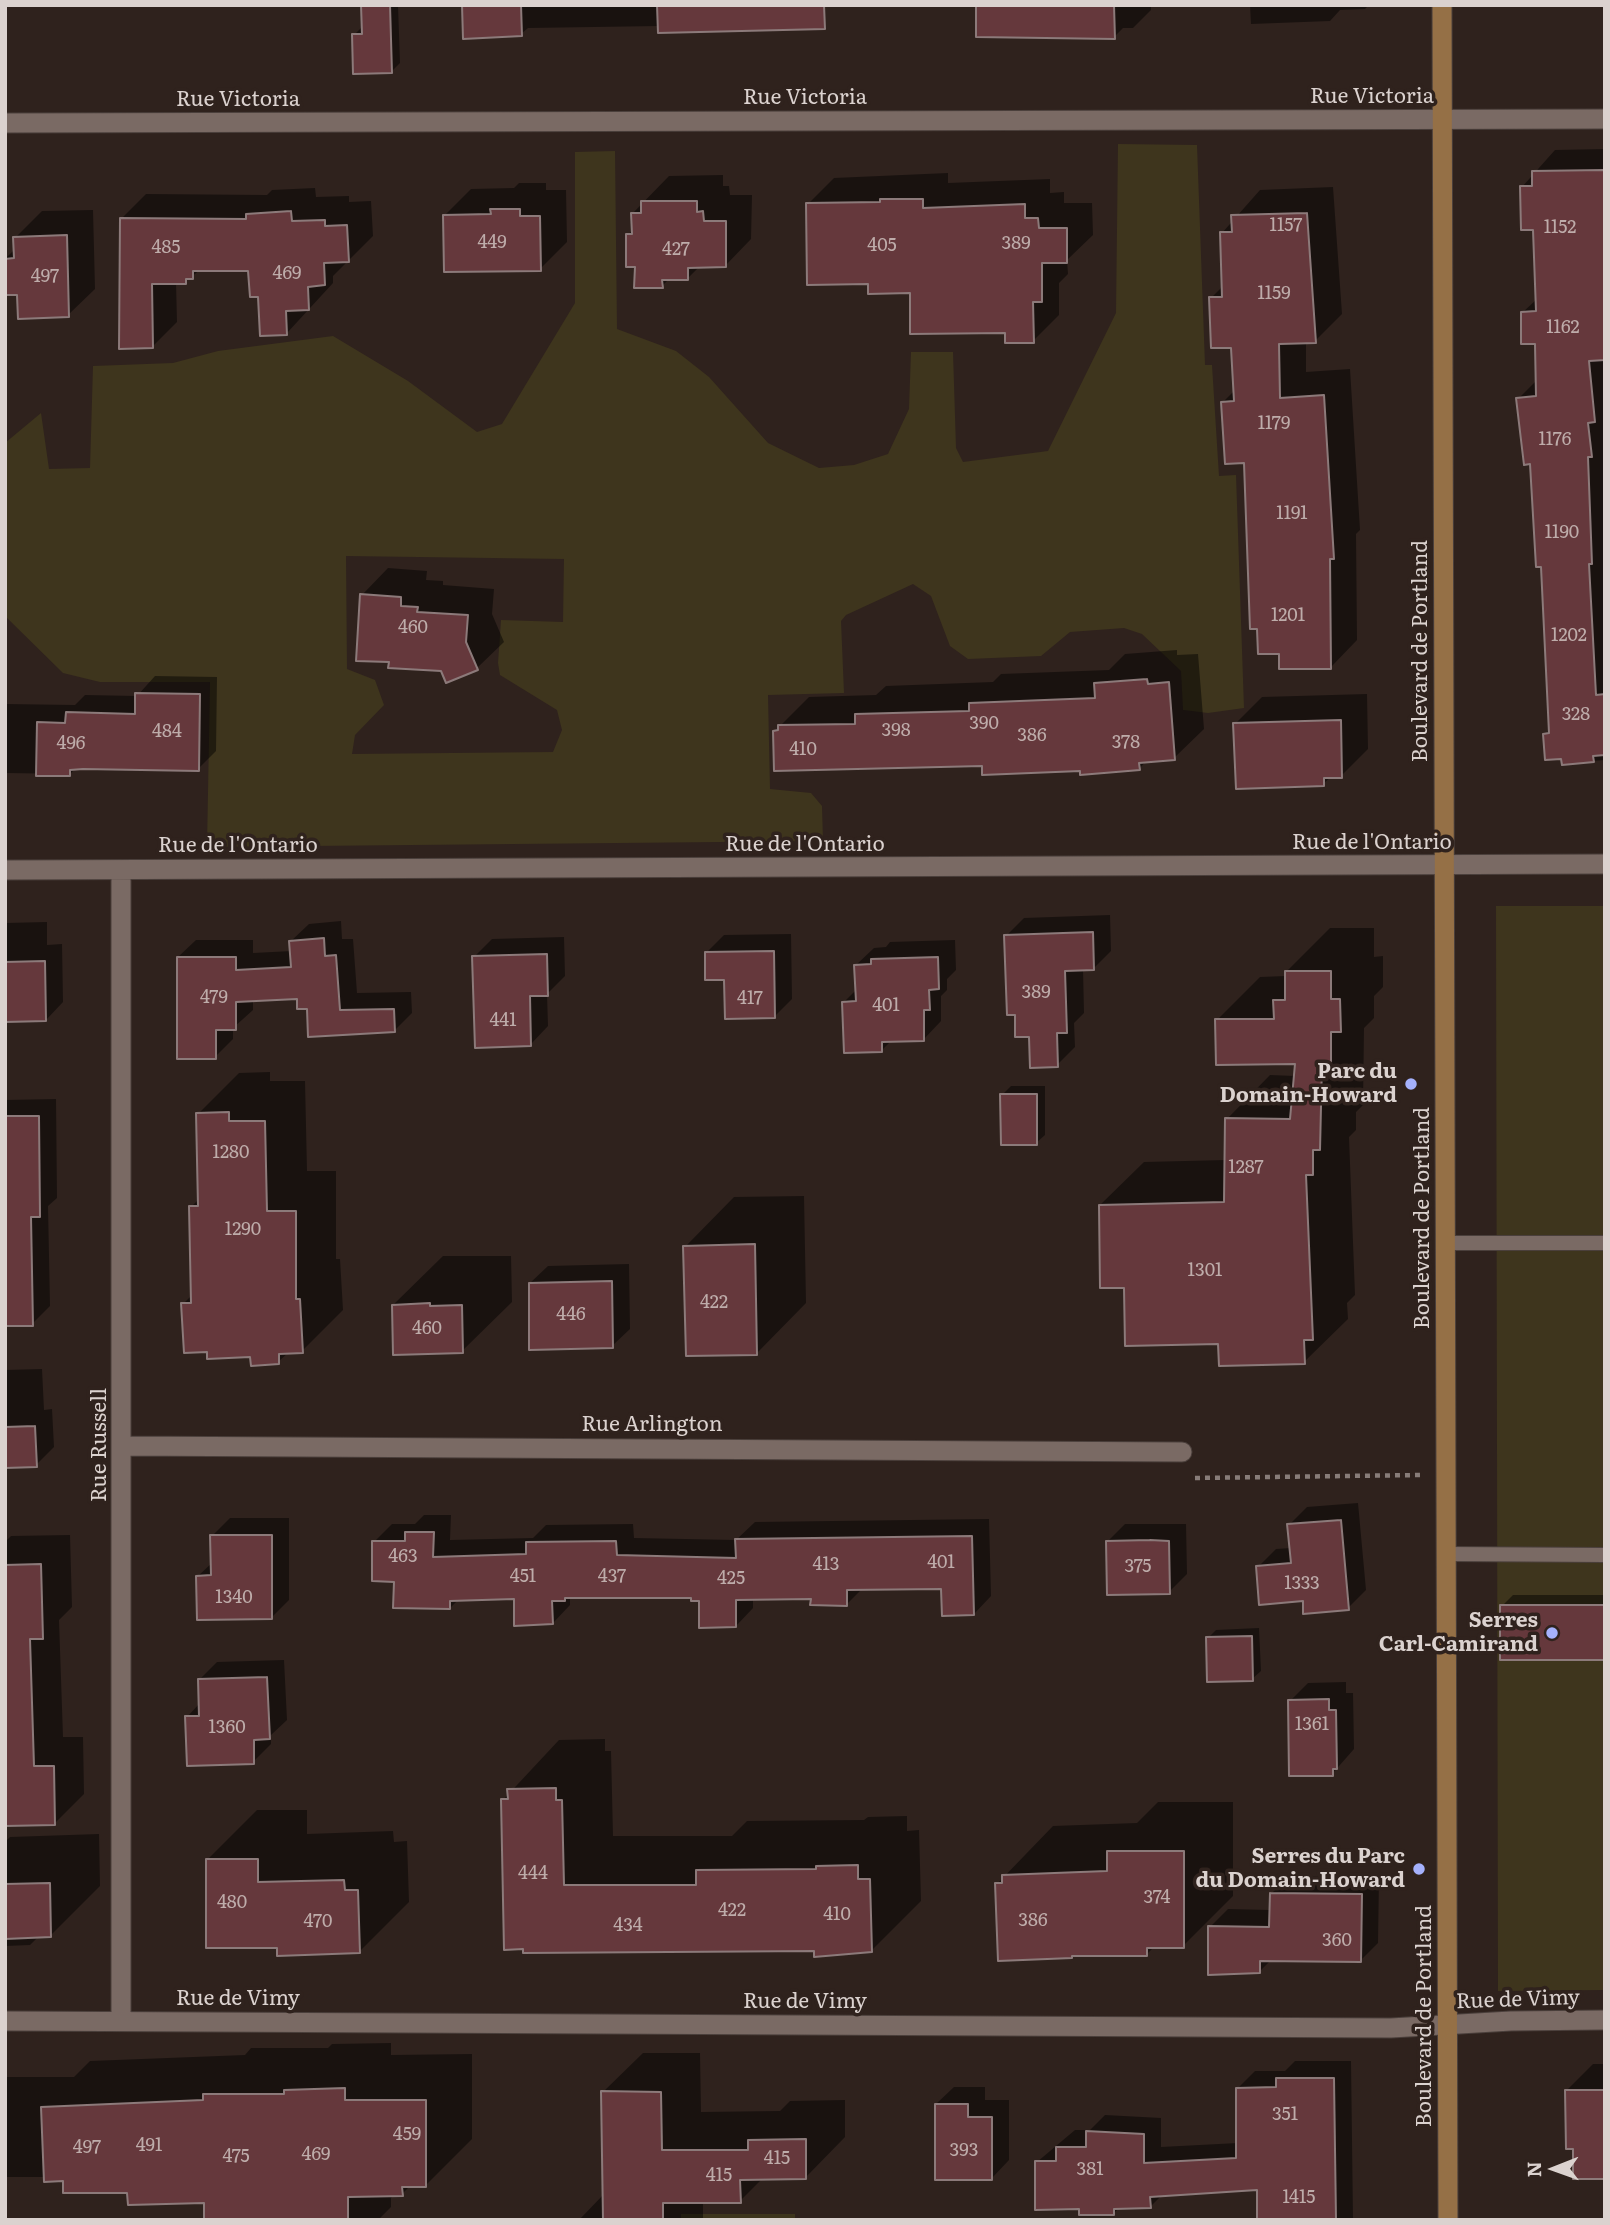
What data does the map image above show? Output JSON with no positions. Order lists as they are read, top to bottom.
{
  "streets": {
    "main road": ["Boulevard de Portland"],
    "street": [
      "Rue Victoria",
      "Rue de l'Ontario",
      "Rue Arlington",
      "Rue Russell",
      "Rue de Vimy"
    ]
  },
  "crossings": [
    ["Rue Victoria", "Boulevard de Portland"],
    ["Boulevard de Portland", "Rue de l'Ontario"],
    ["Boulevard de Portland", "Rue de Vimy"],
    ["Rue de l'Ontario", "Rue Russell"],
    ["Rue Arlington", "Rue Russell"],
    ["Rue Russell", "Rue de Vimy"]
  ],
  "places": ["Parc du Domain-Howard", "Serres Carl-Camirand", "Serres du Parc du Domain-Howard"],
  "house_numbers": [
    "1157",
    "1152",
    "449",
    "389",
    "405",
    "485",
    "427",
    "469",
    "497",
    "1159",
    "1162",
    "1179",
    "1176",
    "1191",
    "1190",
    "1201",
    "460",
    "1202",
    "328",
    "390",
    "398",
    "484",
    "386",
    "378",
    "496",
    "410",
    "389",
    "479",
    "417",
    "401",
    "441",
    "1280",
    "1287",
    "1290",
    "1301",
    "422",
    "446",
    "460",
    "463",
    "401",
    "413",
    "375",
    "451",
    "437",
    "425",
    "1333",
    "1340",
    "1361",
    "1360",
    "444",
    "374",
    "480",
    "422",
    "410",
    "386",
    "470",
    "434",
    "360",
    "351",
    "459",
    "491",
    "497",
    "393",
    "469",
    "475",
    "415",
    "381",
    "415",
    "1415"
  ],
  "north": "left"
}
